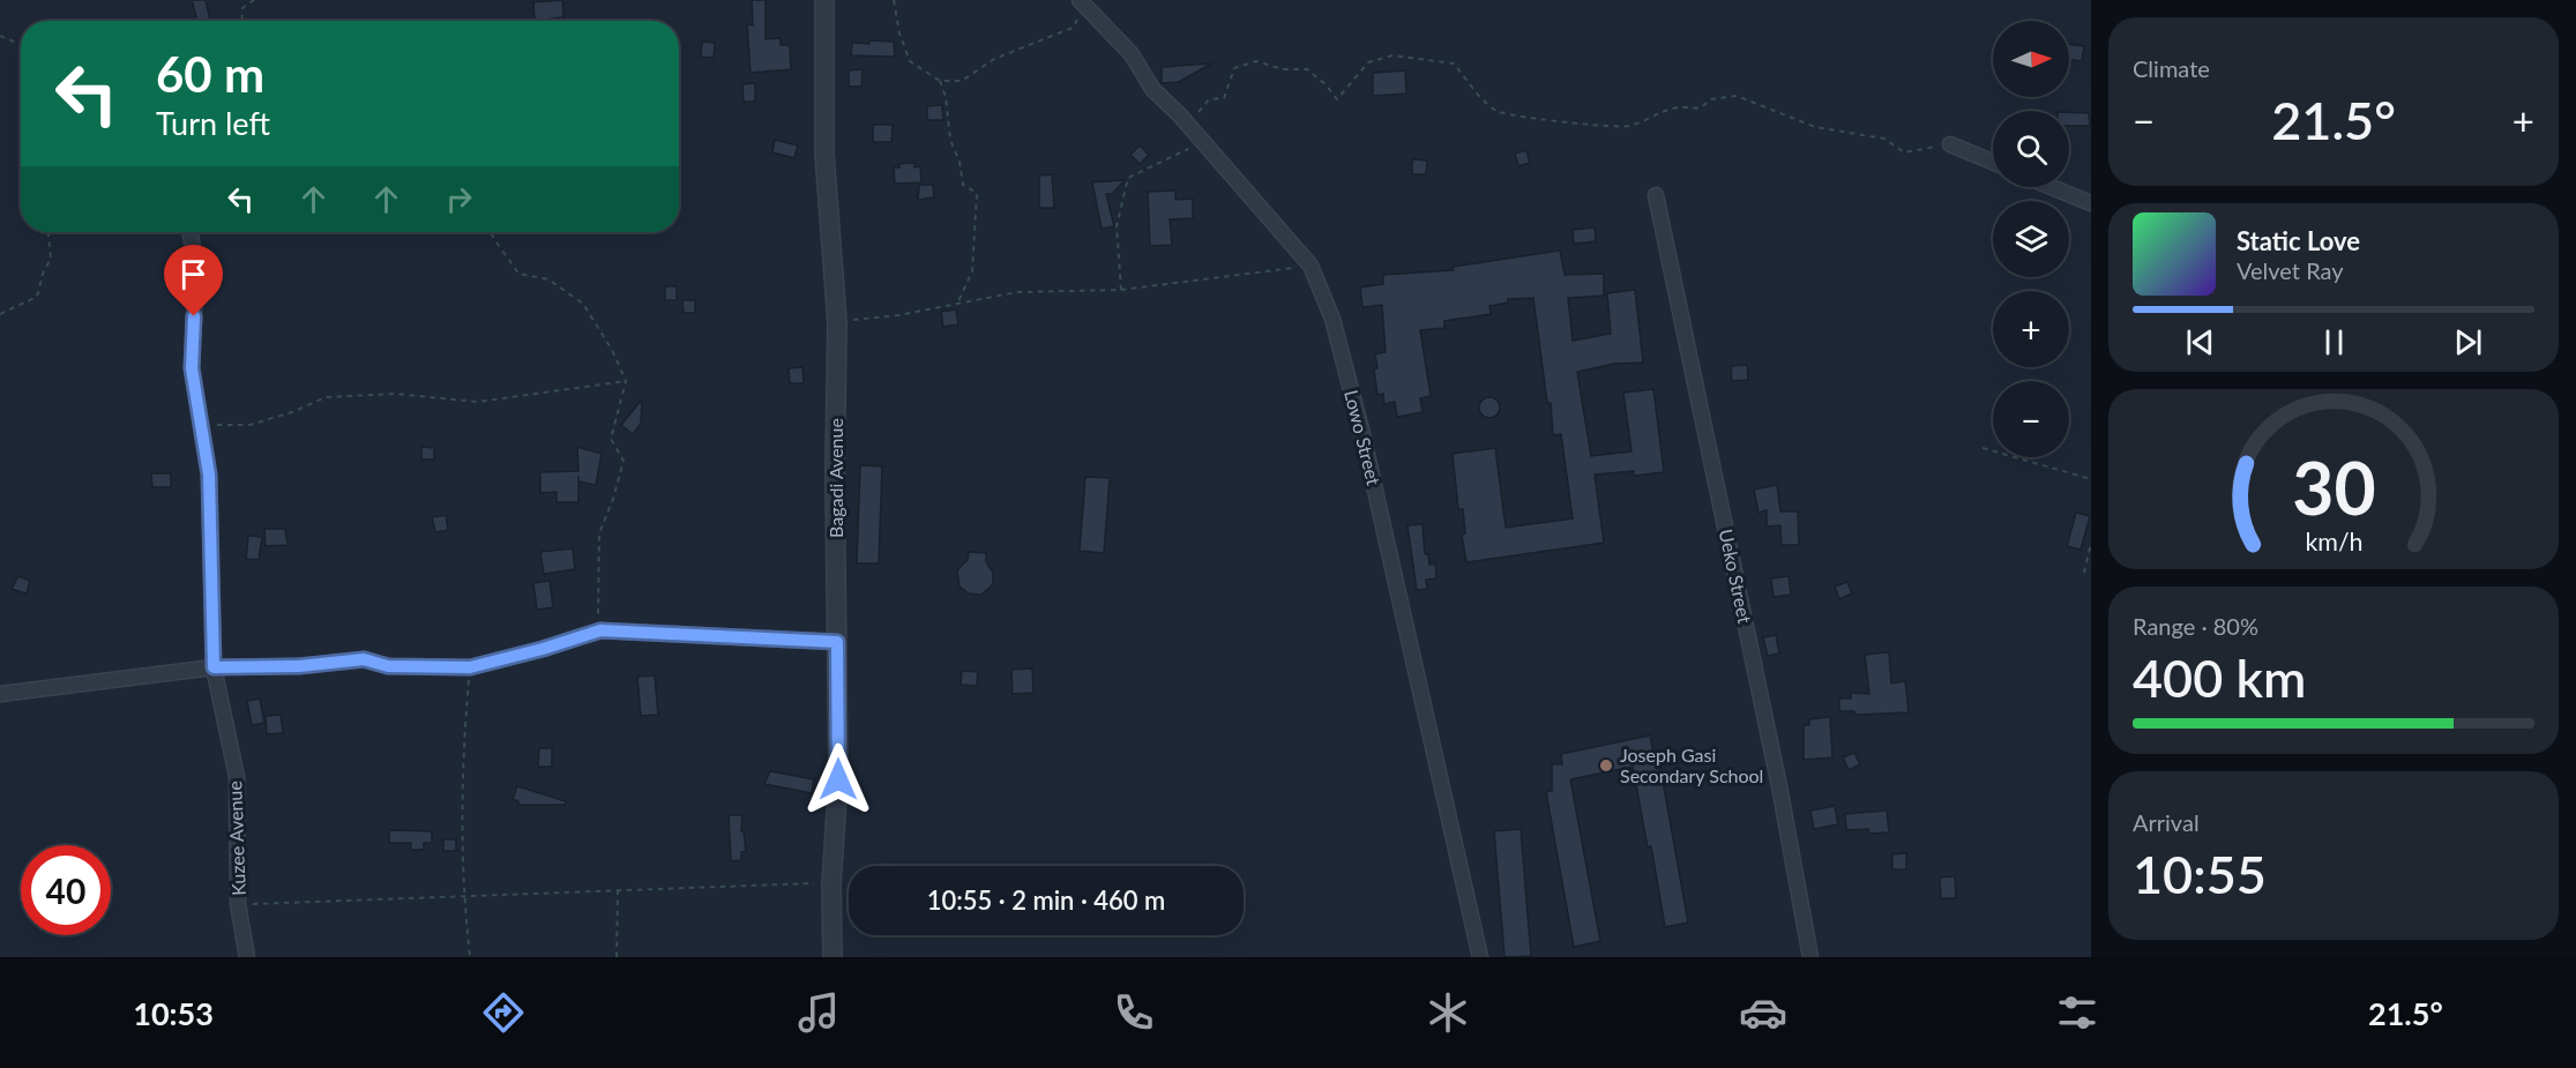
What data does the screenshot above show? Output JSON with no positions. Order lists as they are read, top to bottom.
{
  "streets": {
    "street": [
      "Lowo Street",
      "Bagadi Avenue",
      "Ueko Street",
      "Kuzee Avenue"
    ]
  },
  "places": ["Joseph Gasi Secondary School"],
  "north": "right",
  "page": {
    "tile": [
      "Climate",
      ["Range · 80%", "400 km"],
      ["Arrival", "10:55"]
    ],
    "map_buttons": ["+", "−"],
    "turn": ["60 m", "Turn left"],
    "heat": ["−", "21.5°", "+"],
    "song": ["Static Love", "Velvet Ray"],
    "limit": "40",
    "trip": "10:55 · 2 min · 460 m",
    "tabs": ["10:53", "21.5°"],
    "gauge": ["30", "km/h"]
  }
}
